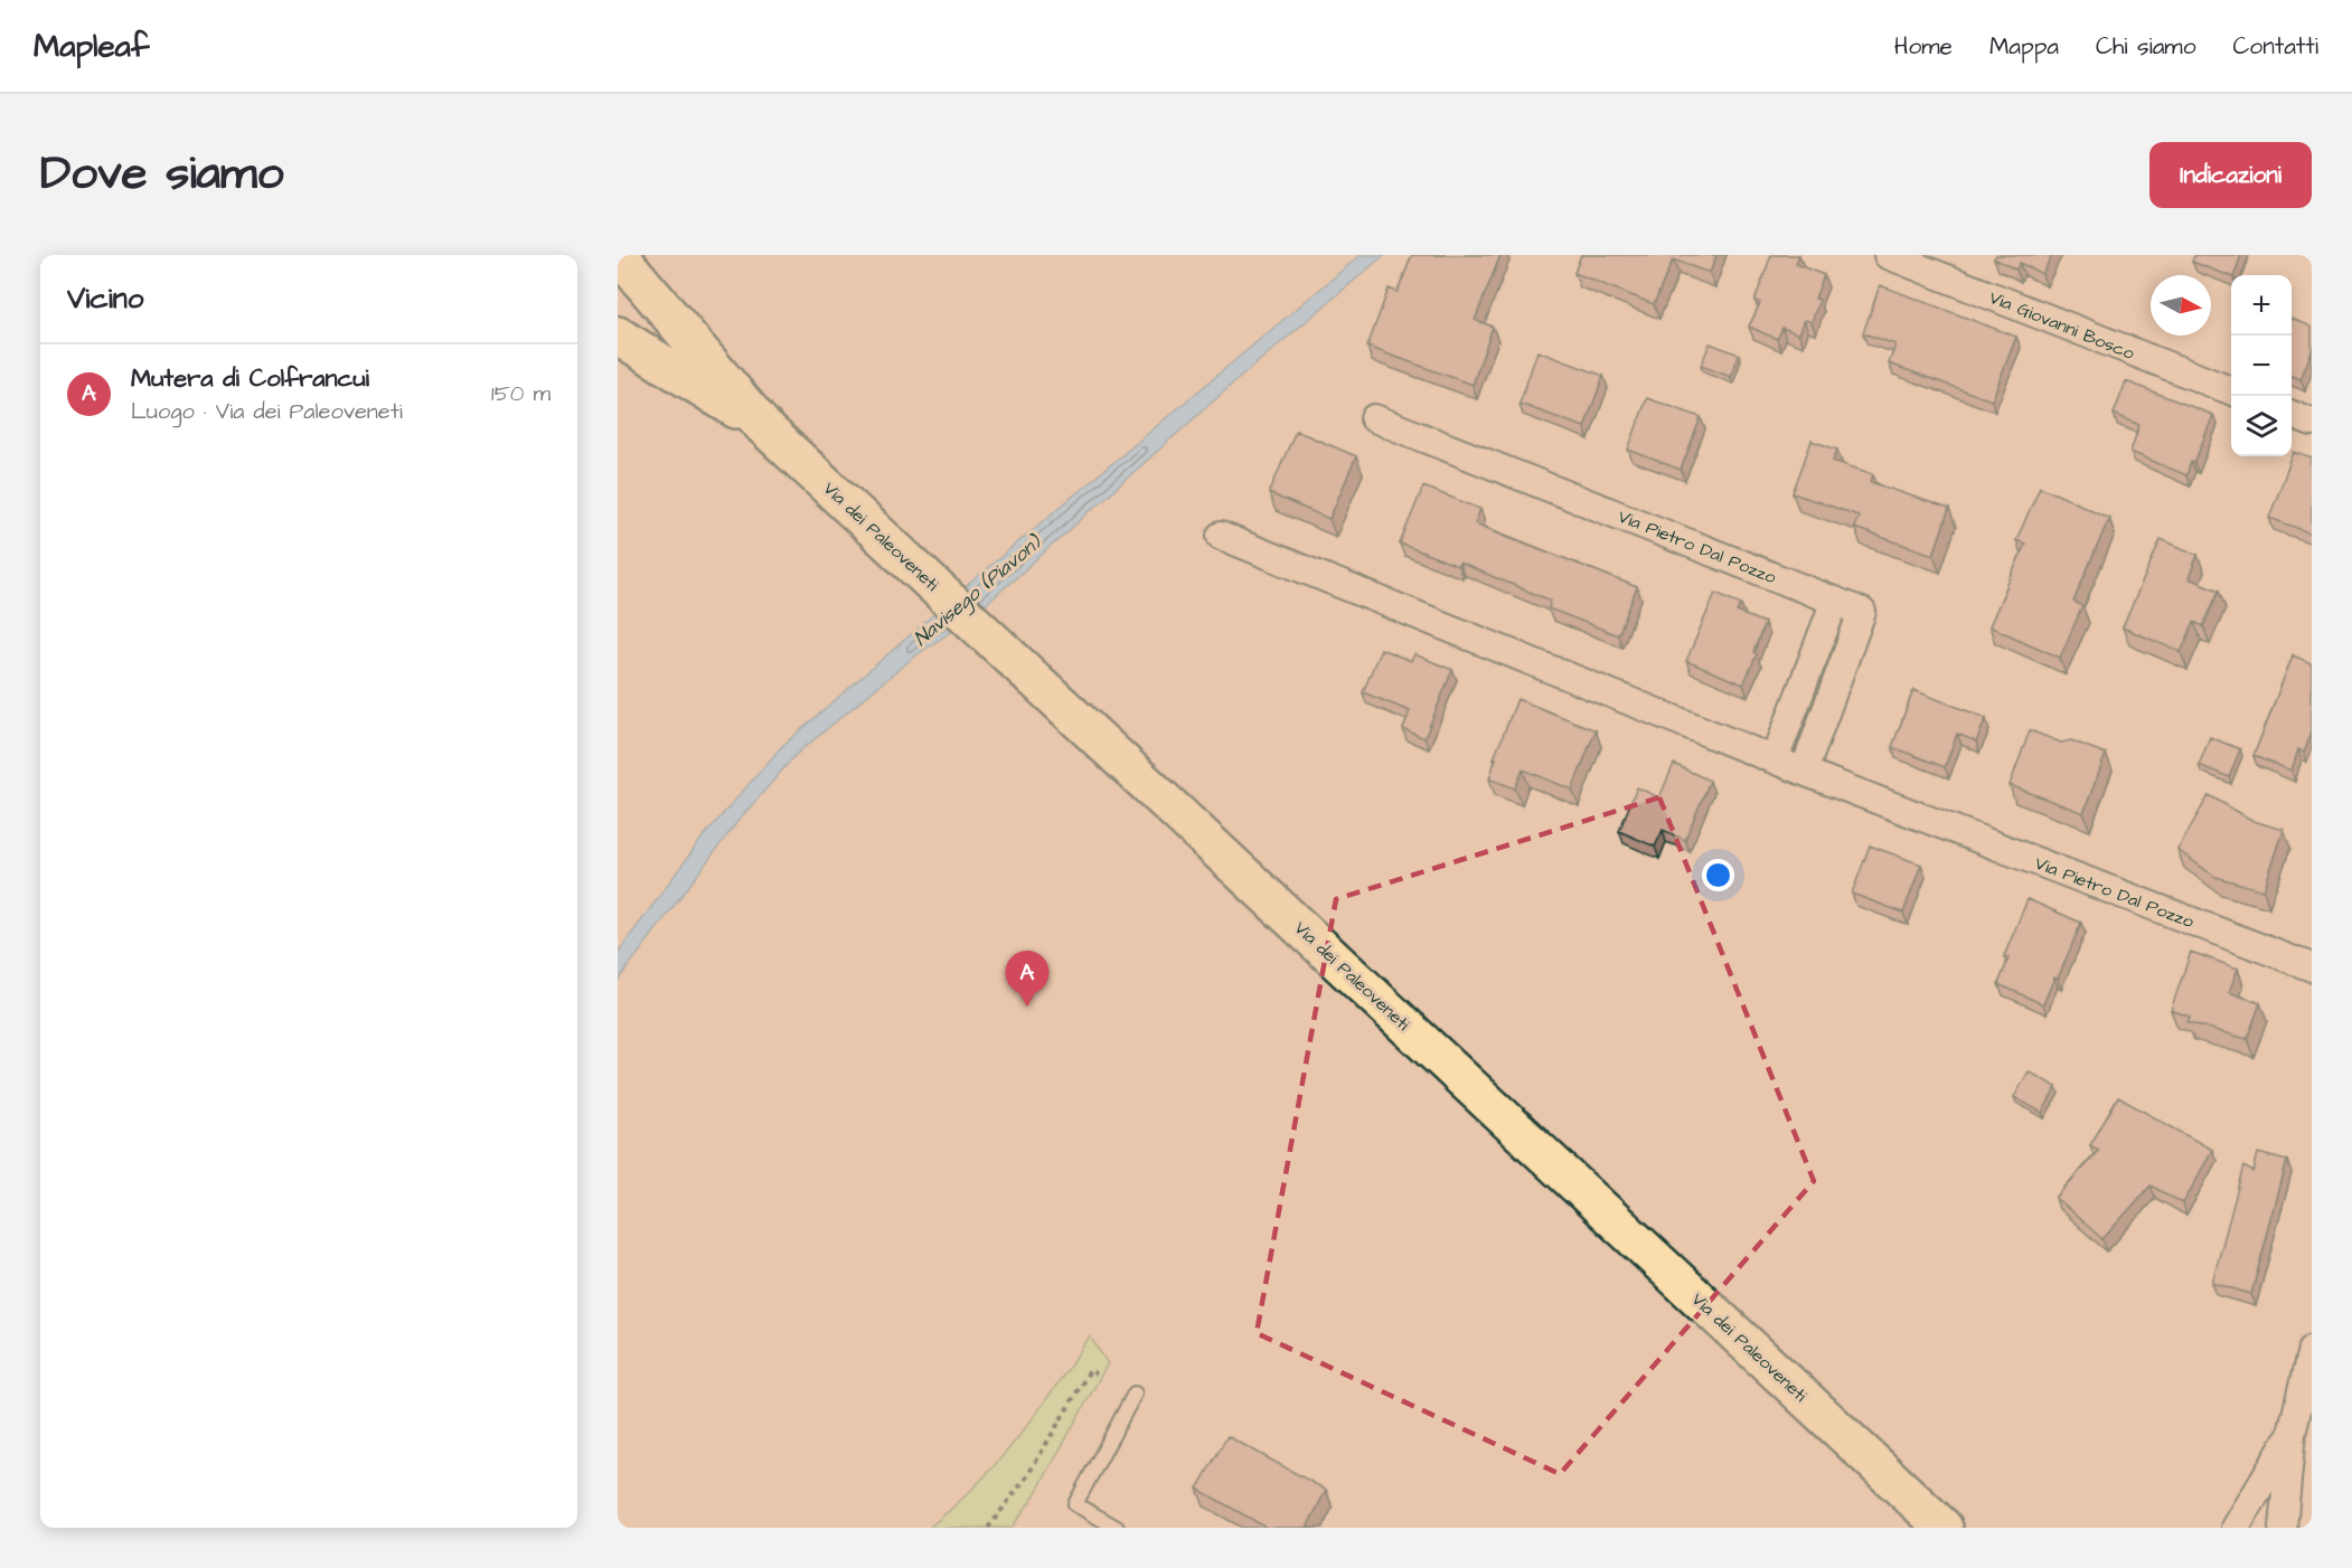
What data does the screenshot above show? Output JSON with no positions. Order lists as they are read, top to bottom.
{
  "streets": {
    "main road": ["Via dei Paleoveneti"],
    "street": ["Via Giovanni Bosco", "Via Pietro Dal Pozzo"]
  },
  "water": ["Navisego (Piavon)"],
  "north": "right",
  "page": {
    "header": "Mapleaf",
    "nav": [
      "Home",
      "Mappa",
      "Chi siamo",
      "Contatti"
    ],
    "title": "Dove siamo",
    "buttons": "Indicazioni",
    "heading": "Vicino",
    "map_buttons": ["+", "−"],
    "list": [
      {
        "mark": "A",
        "name": "Mutera di Colfrancui",
        "note": "Luogo · Via dei Paleoveneti",
        "value": "150 m"
      }
    ],
    "pins": "A"
  }
}
